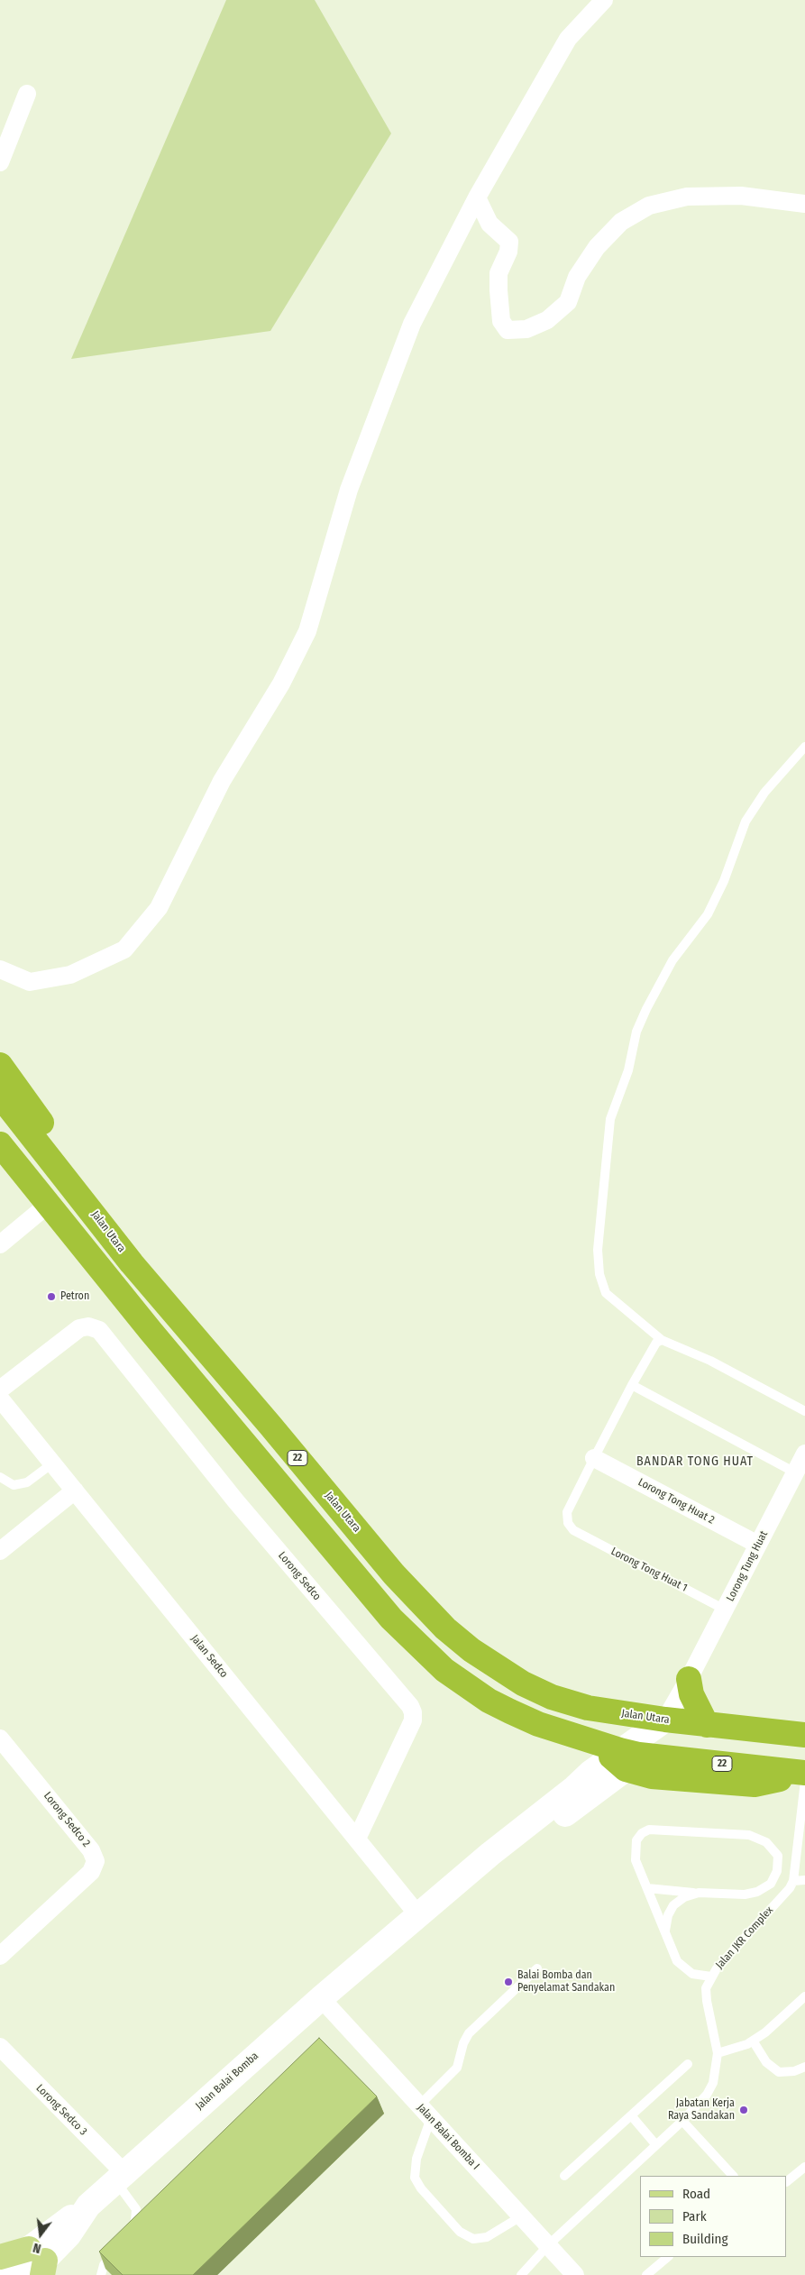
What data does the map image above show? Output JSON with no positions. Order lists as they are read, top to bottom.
{
  "streets": {
    "highway": ["Jalan Utara", "22"],
    "main road": ["Jalan Balai Bomba"],
    "street": [
      "Lorong Tong Huat 2",
      "Lorong Tung Huat",
      "Lorong Sedco",
      "Jalan Sedco",
      "Lorong Sedco 2",
      "Lorong Sedco 3",
      "Jalan Balai Bomba I"
    ],
    "lane": ["Lorong Tong Huat 1", "Jalan JKR Complex"]
  },
  "crossings": [
    ["Jalan Utara", "Lorong Tung Huat"],
    ["Jalan Utara", "Jalan Balai Bomba"],
    ["Lorong Tong Huat 2", "Lorong Tung Huat"],
    ["Lorong Tong Huat 2", "Lorong Tong Huat 1"],
    ["Lorong Tung Huat", "Lorong Tong Huat 1"],
    ["Lorong Tung Huat", "Jalan Balai Bomba"],
    ["Lorong Sedco", "Jalan Sedco"],
    ["Jalan Sedco", "Jalan Balai Bomba"],
    ["Jalan JKR Complex", "Jalan Balai Bomba I"],
    ["Jalan Balai Bomba", "Lorong Sedco 3"],
    ["Jalan Balai Bomba", "Jalan Balai Bomba I"]
  ],
  "districts": ["BANDAR TONG HUAT"],
  "places": ["Petron", "Balai Bomba dan Penyelamat Sandakan", "Jabatan Kerja Raya Sandakan"],
  "legend": ["Road", "Park", "Building"],
  "north": "bottom"
}
